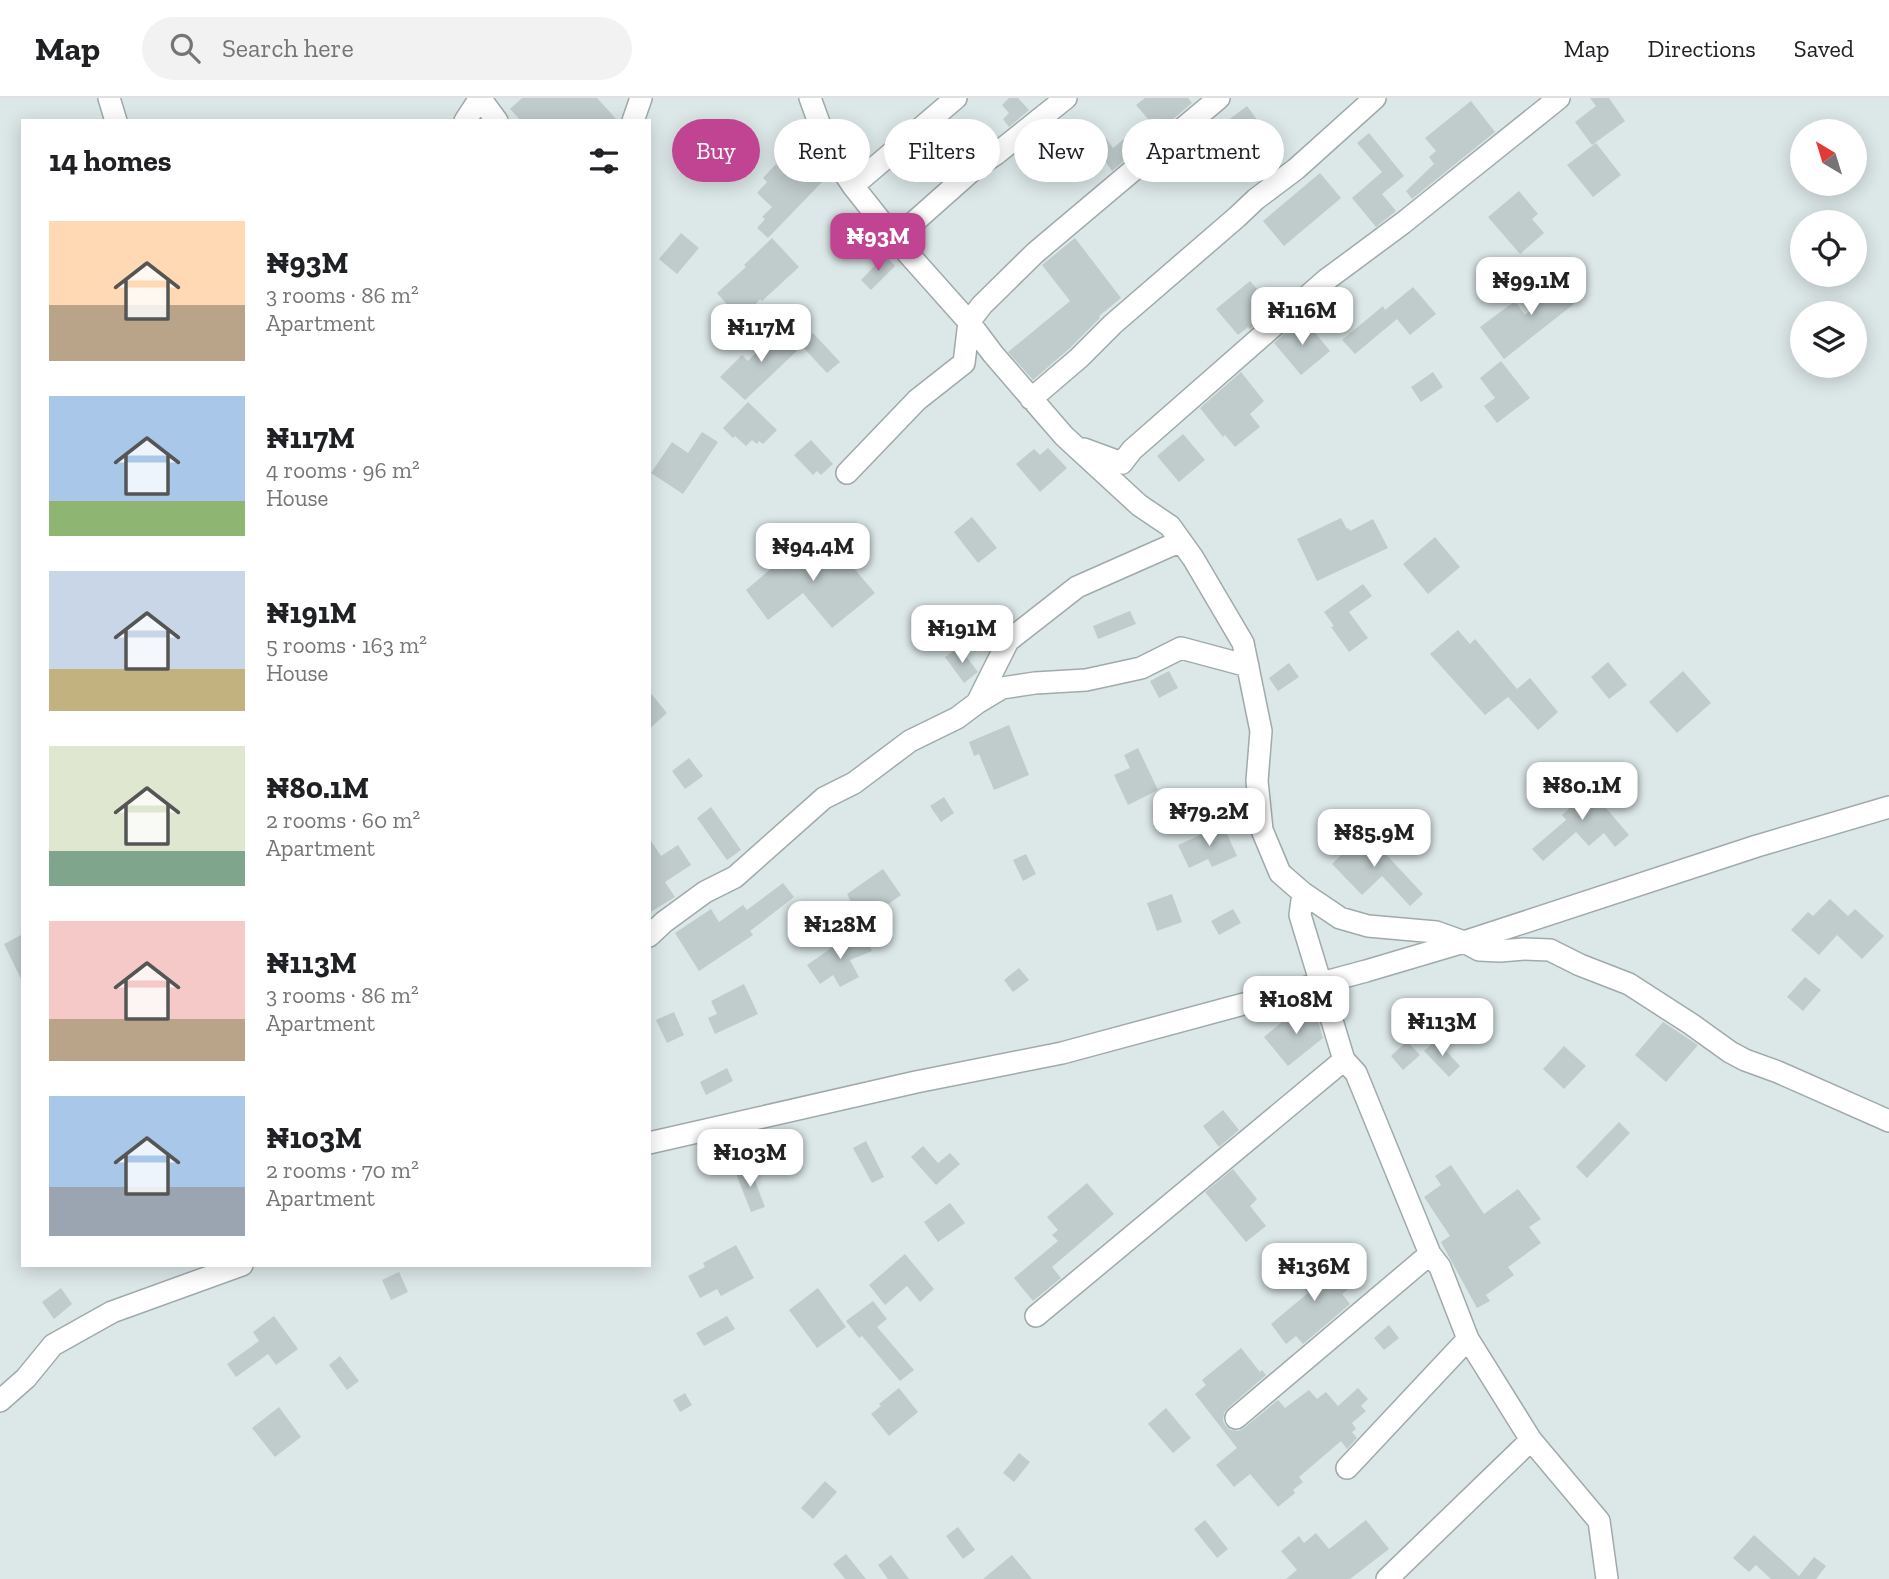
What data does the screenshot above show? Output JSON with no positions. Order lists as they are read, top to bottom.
{
  "north": "top left",
  "page": {
    "header": "Map",
    "search": "Search here",
    "nav": ["Map", "Directions", "Saved"],
    "chip": [
      "Buy",
      "Rent",
      "Filters",
      "New",
      "Apartment"
    ],
    "heading": "14 homes",
    "list": [
      {
        "name": "₦93M",
        "note": "3 rooms · 86 m² · Apartment"
      },
      {
        "name": "₦117M",
        "note": "4 rooms · 96 m² · House"
      },
      {
        "name": "₦191M",
        "note": "5 rooms · 163 m² · House"
      },
      {
        "name": "₦80.1M",
        "note": "2 rooms · 60 m² · Apartment"
      },
      {
        "name": "₦113M",
        "note": "3 rooms · 86 m² · Apartment"
      },
      {
        "name": "₦103M",
        "note": "2 rooms · 70 m² · Apartment"
      }
    ],
    "price": [
      "₦93M",
      "₦99.1M",
      "₦116M",
      "₦117M",
      "₦94.4M",
      "₦191M",
      "₦80.1M",
      "₦79.2M",
      "₦85.9M",
      "₦128M",
      "₦108M",
      "₦113M",
      "₦103M",
      "₦136M"
    ]
  }
}
